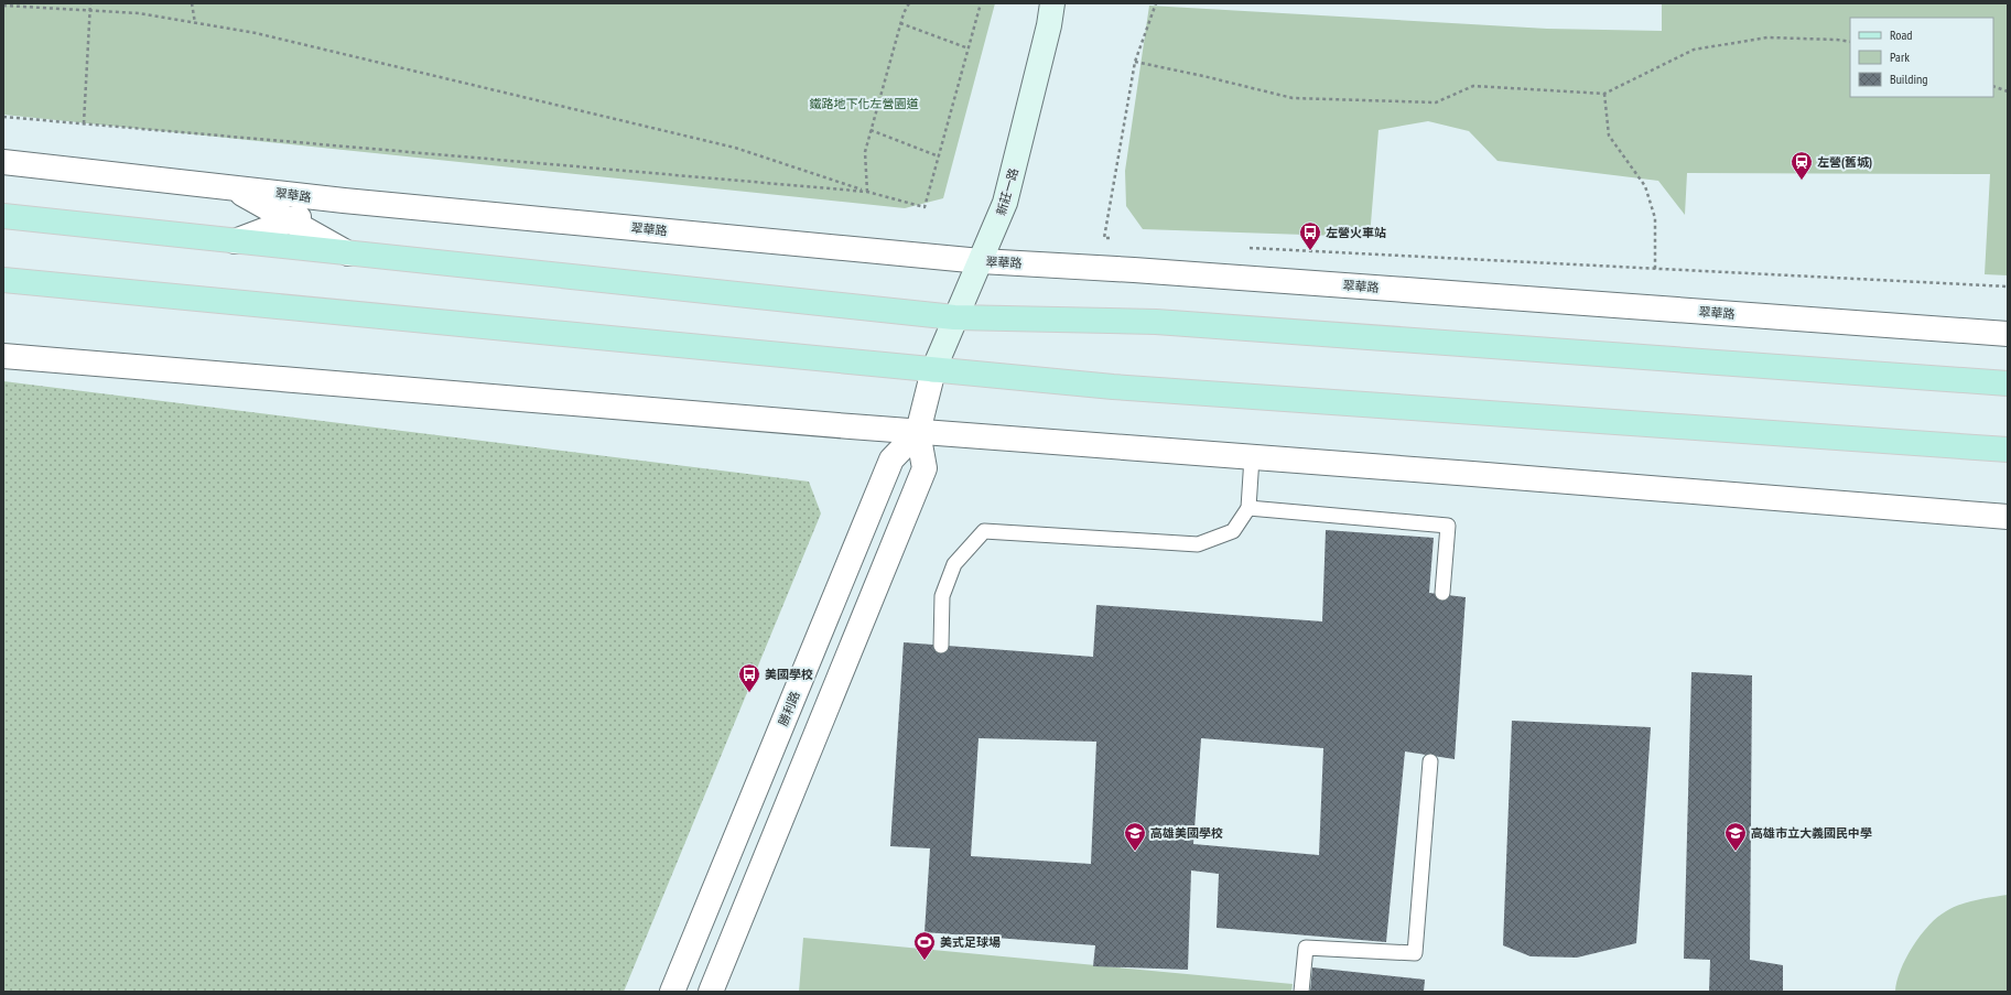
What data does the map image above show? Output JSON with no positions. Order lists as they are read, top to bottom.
{
  "streets": {
    "street": ["新莊一路", "翠華路", "勝利路"]
  },
  "crossings": [
    ["新莊一路", "翠華路"],
    ["新莊一路", "勝利路"]
  ],
  "parks": ["鐵路地下化左營園道"],
  "places": {
    "station": ["左營(舊城)"],
    "bus stop": ["左營火車站", "美國學校"],
    "school or university": ["高雄美國學校", "高雄市立大義國民中學"],
    "sports": ["美式足球場"]
  },
  "legend": ["Road", "Park", "Building"]
}
